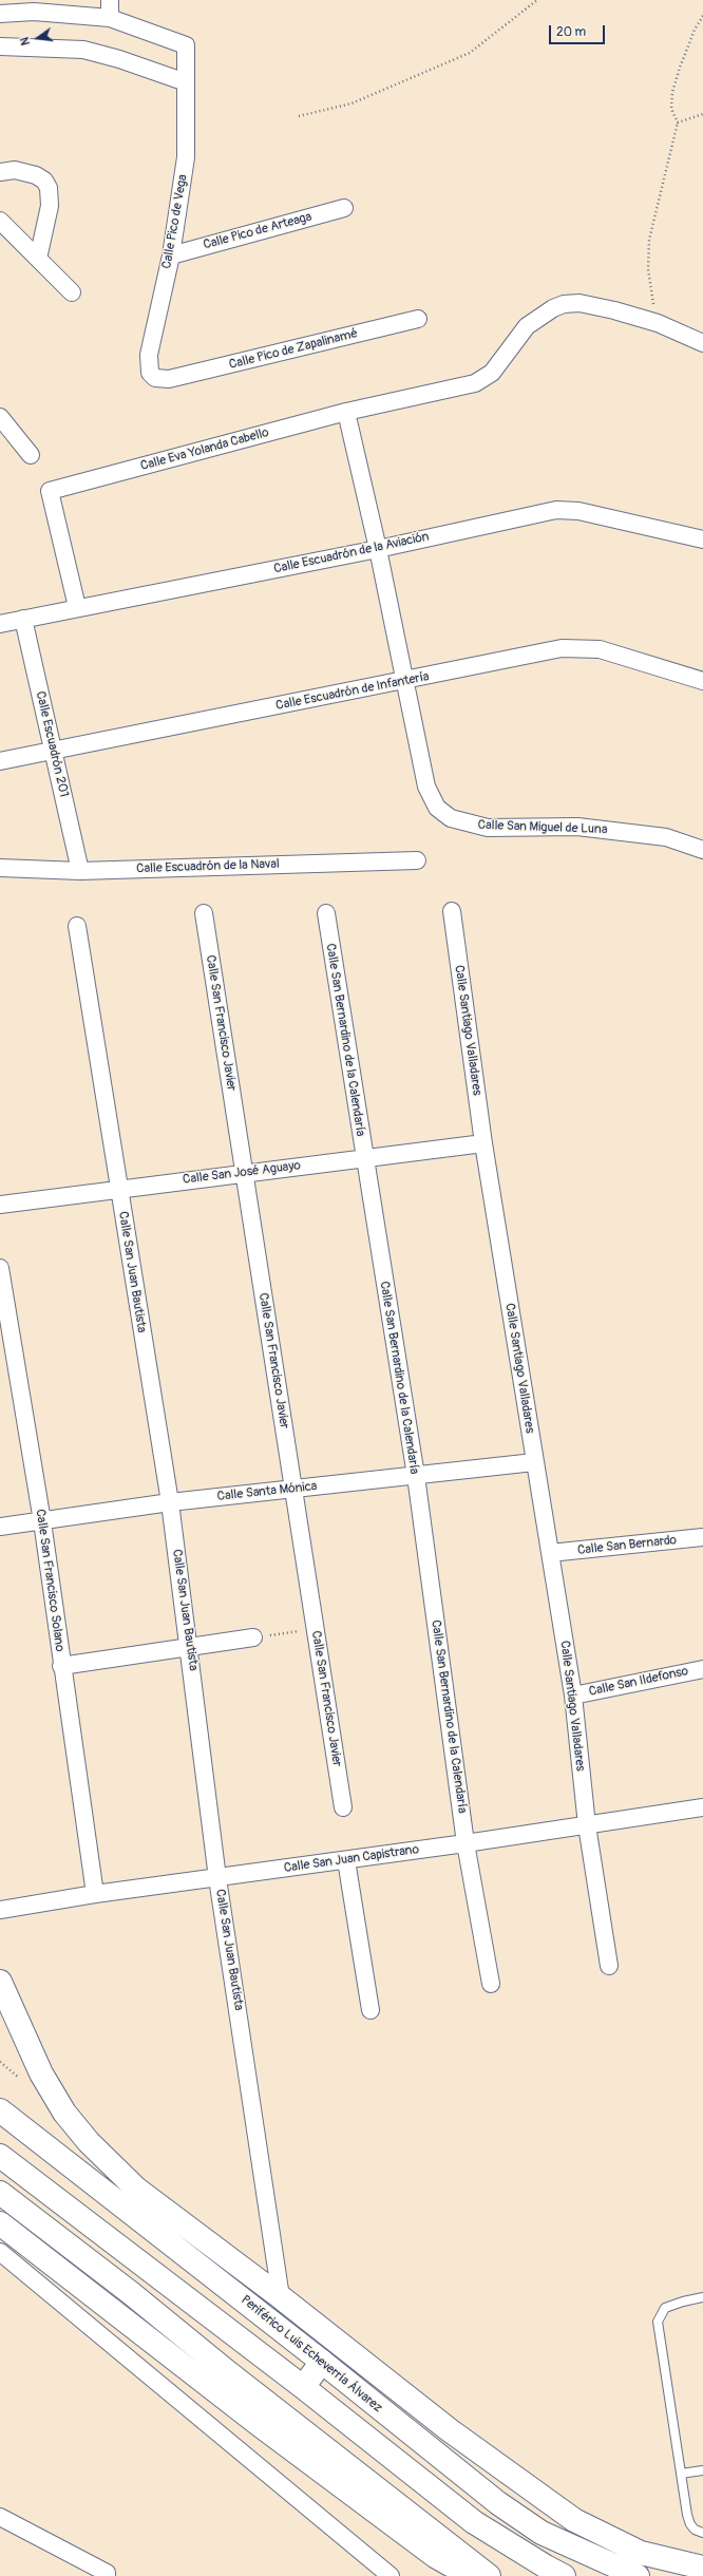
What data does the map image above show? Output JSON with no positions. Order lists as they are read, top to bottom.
{
  "streets": {
    "main road": ["Periférico Luis Echeverría Álvarez"],
    "street": [
      "Calle Pico de Vega",
      "Calle Pico de Arteaga",
      "Calle Pico de Zapalinamé",
      "Calle Eva Yolanda Cabello",
      "Calle Escuadrón de la Aviación",
      "Calle Escuadrón de Infantería",
      "Calle Escuadrón 201",
      "Calle San Miguel de Luna",
      "Calle Escuadrón de la Naval",
      "Calle San Francisco Javier",
      "Calle Santiago Valladares",
      "Calle San Bernardino de la Calendaría",
      "Calle San José Aguayo",
      "Calle San Juan Bautista",
      "Calle Santa Mónica",
      "Calle San Bernardo",
      "Calle San Francisco Solano",
      "Calle San Ildefonso",
      "Calle San Juan Capistrano"
    ]
  },
  "crossings": [
    ["Calle Pico de Vega", "Calle Pico de Arteaga"],
    ["Calle Pico de Vega", "Calle Pico de Zapalinamé"],
    ["Calle Eva Yolanda Cabello", "Calle Escuadrón de la Aviación"],
    ["Calle Eva Yolanda Cabello", "Calle San Miguel de Luna"],
    ["Calle Escuadrón de la Aviación", "Calle Escuadrón 201"],
    ["Calle Escuadrón de la Aviación", "Calle San Miguel de Luna"],
    ["Calle Escuadrón de Infantería", "Calle Escuadrón 201"],
    ["Calle Escuadrón de Infantería", "Calle San Miguel de Luna"],
    ["Calle Escuadrón 201", "Calle Escuadrón de la Naval"],
    ["Calle San Francisco Javier", "Calle San José Aguayo"],
    ["Calle San Francisco Javier", "Calle Santa Mónica"],
    ["Calle Santiago Valladares", "Calle San José Aguayo"],
    ["Calle Santiago Valladares", "Calle Santa Mónica"],
    ["Calle Santiago Valladares", "Calle San Bernardo"],
    ["Calle Santiago Valladares", "Calle San Ildefonso"],
    ["Calle Santiago Valladares", "Calle San Juan Capistrano"],
    ["Calle San Bernardino de la Calendaría", "Calle San José Aguayo"],
    ["Calle San Bernardino de la Calendaría", "Calle Santa Mónica"],
    ["Calle San Bernardino de la Calendaría", "Calle San Juan Capistrano"],
    ["Calle San José Aguayo", "Calle San Juan Bautista"],
    ["Calle San Juan Bautista", "Calle Santa Mónica"],
    ["Calle San Juan Bautista", "Calle San Juan Capistrano"],
    ["Calle San Juan Bautista", "Periférico Luis Echeverría Álvarez"],
    ["Calle Santa Mónica", "Calle San Francisco Solano"],
    ["Calle San Francisco Solano", "Calle San Juan Capistrano"]
  ],
  "scale_bar": "20 m",
  "north": "left"
}
